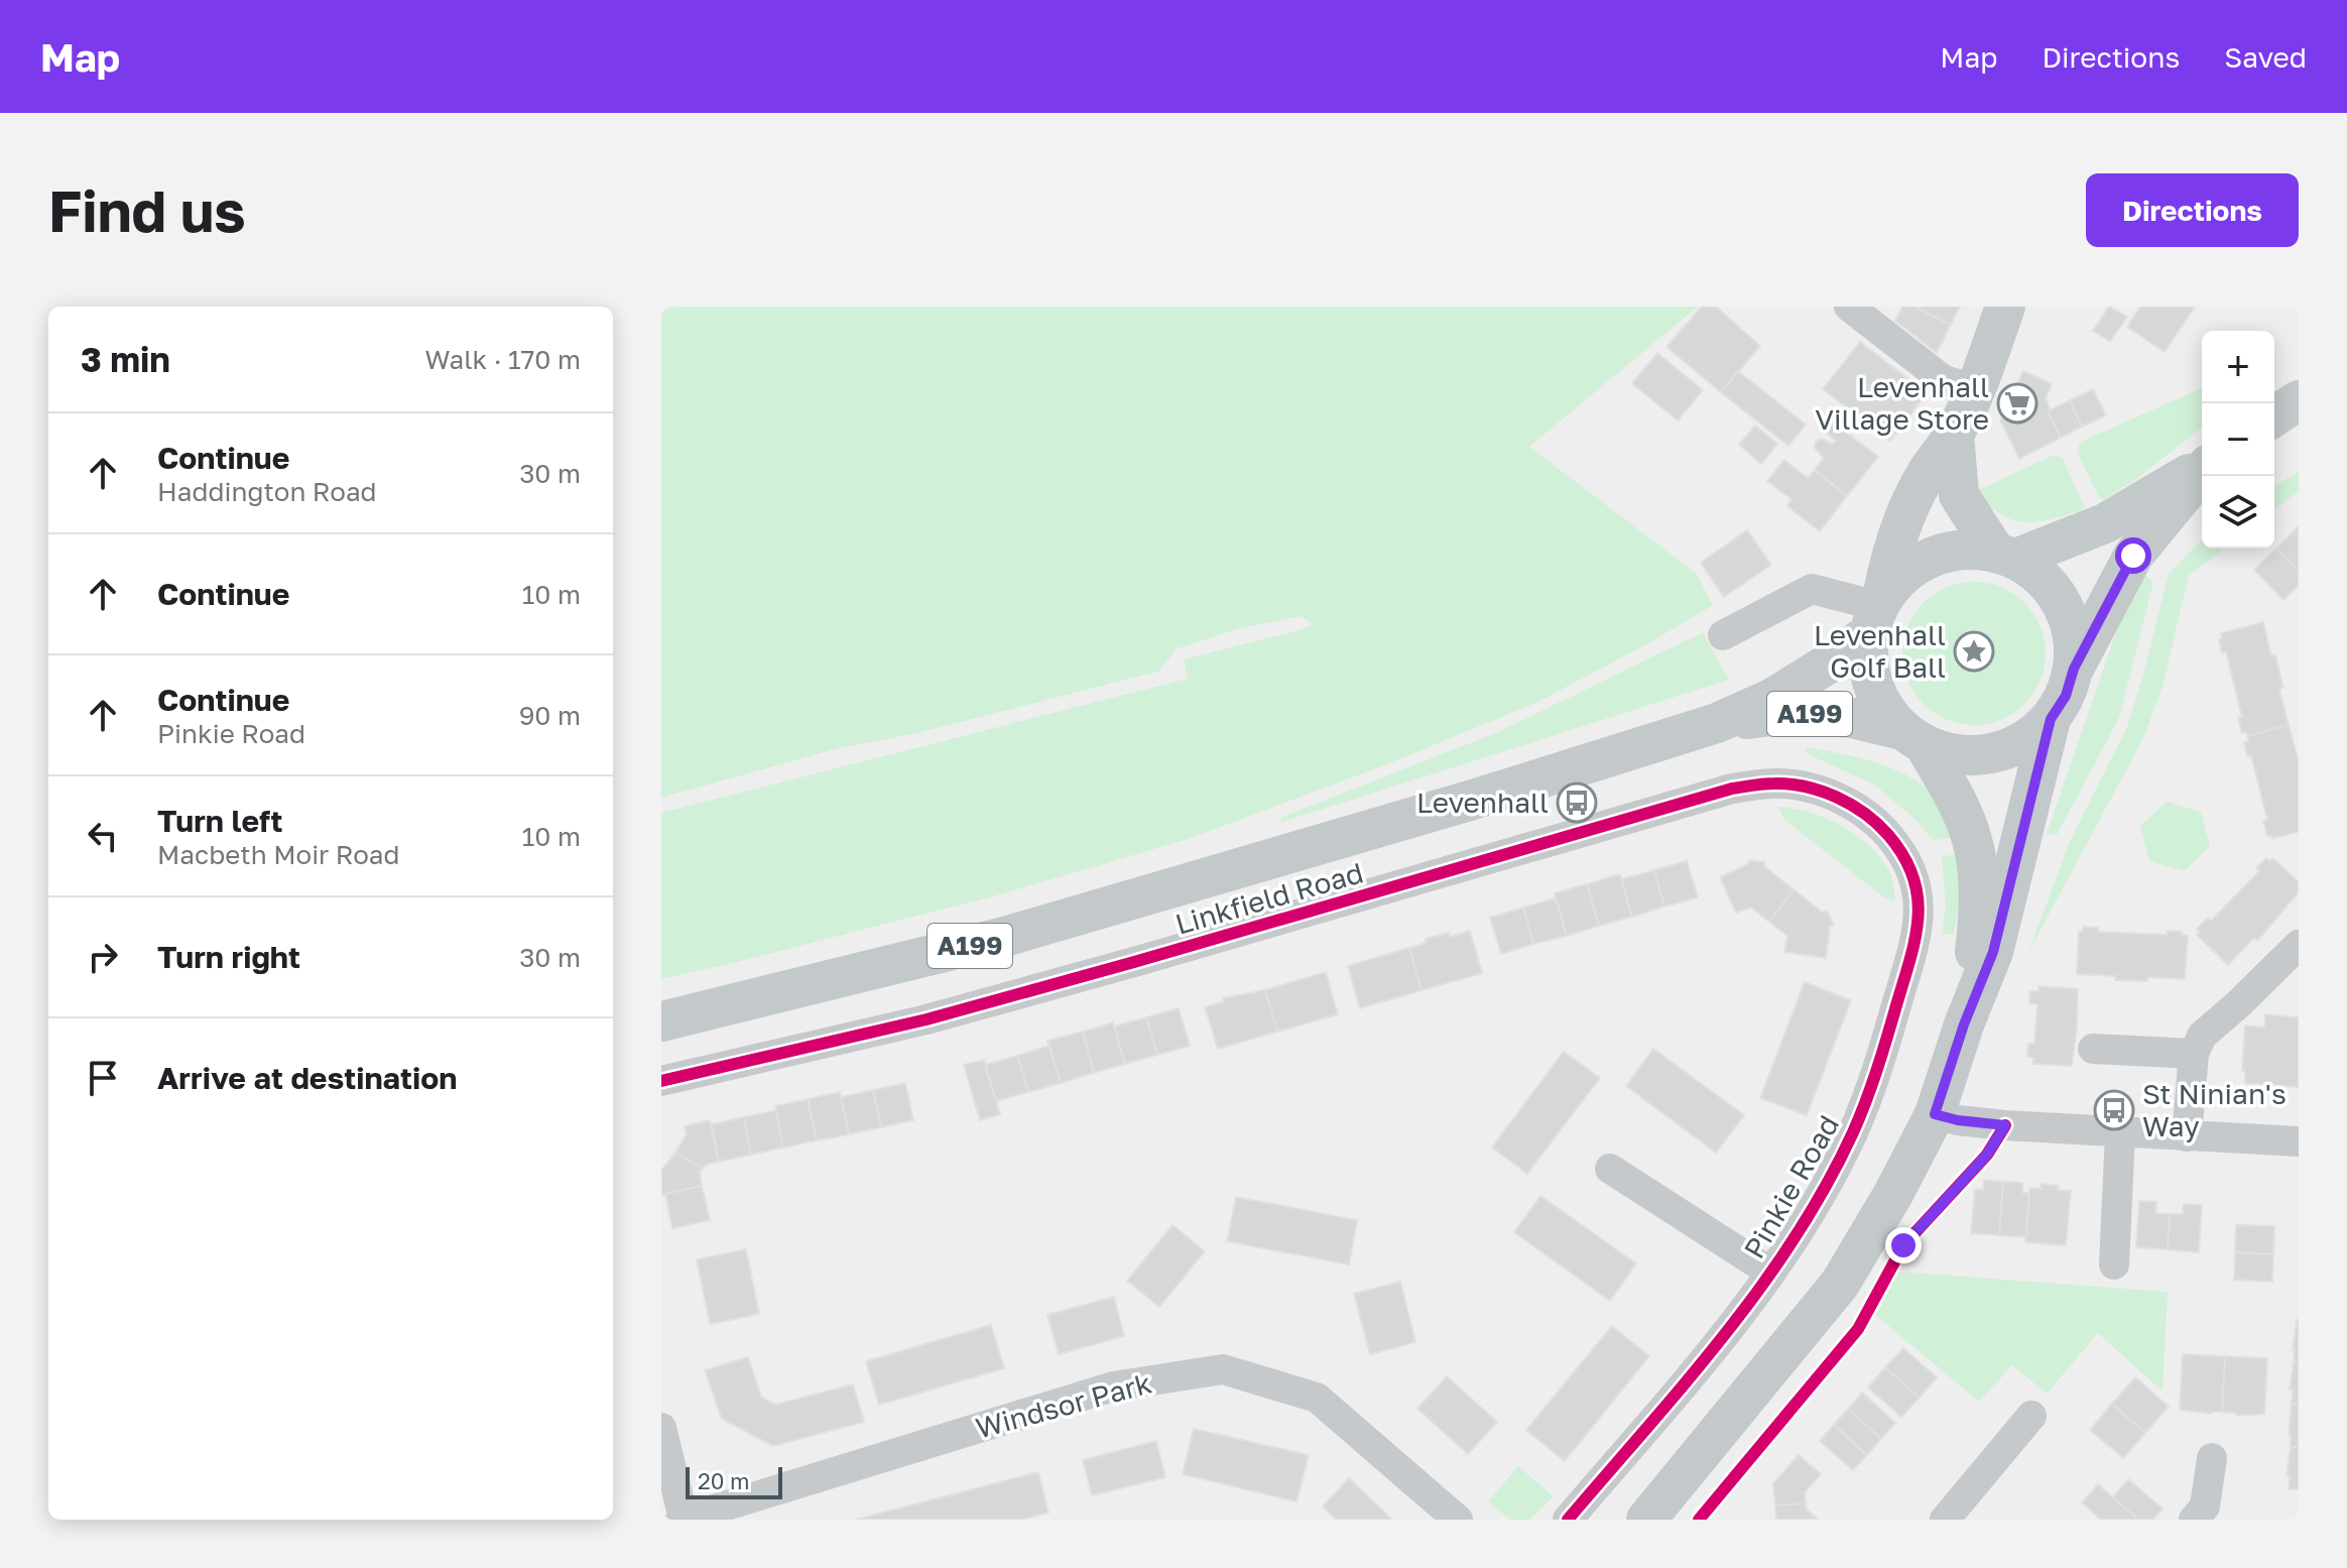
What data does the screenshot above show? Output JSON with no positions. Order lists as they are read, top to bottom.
{
  "streets": {
    "main road": ["A199", "Linkfield Road"],
    "street": ["Pinkie Road", "Windsor Park"]
  },
  "crossings": [
    ["A199", "Linkfield Road"],
    ["Linkfield Road", "Pinkie Road"]
  ],
  "places": {
    "supermarket": ["Levenhall Village Store"],
    "place": ["Levenhall Golf Ball"],
    "bus stop": ["Levenhall", "St Ninian's Way"]
  },
  "scale_bar": "20 m",
  "page": {
    "header": "Map",
    "nav": ["Map", "Directions", "Saved"],
    "buttons": "Directions",
    "title": "Find us",
    "heading": ["3 min", "Walk · 170 m"],
    "map_buttons": ["+", "−"],
    "list": [
      ["Continue", "Haddington Road", "30 m"],
      ["Continue", "10 m"],
      ["Continue", "Pinkie Road", "90 m"],
      ["Turn left", "Macbeth Moir Road", "10 m"],
      ["Turn right", "30 m"],
      "Arrive at destination"
    ],
    "scale": "20 m"
  }
}
